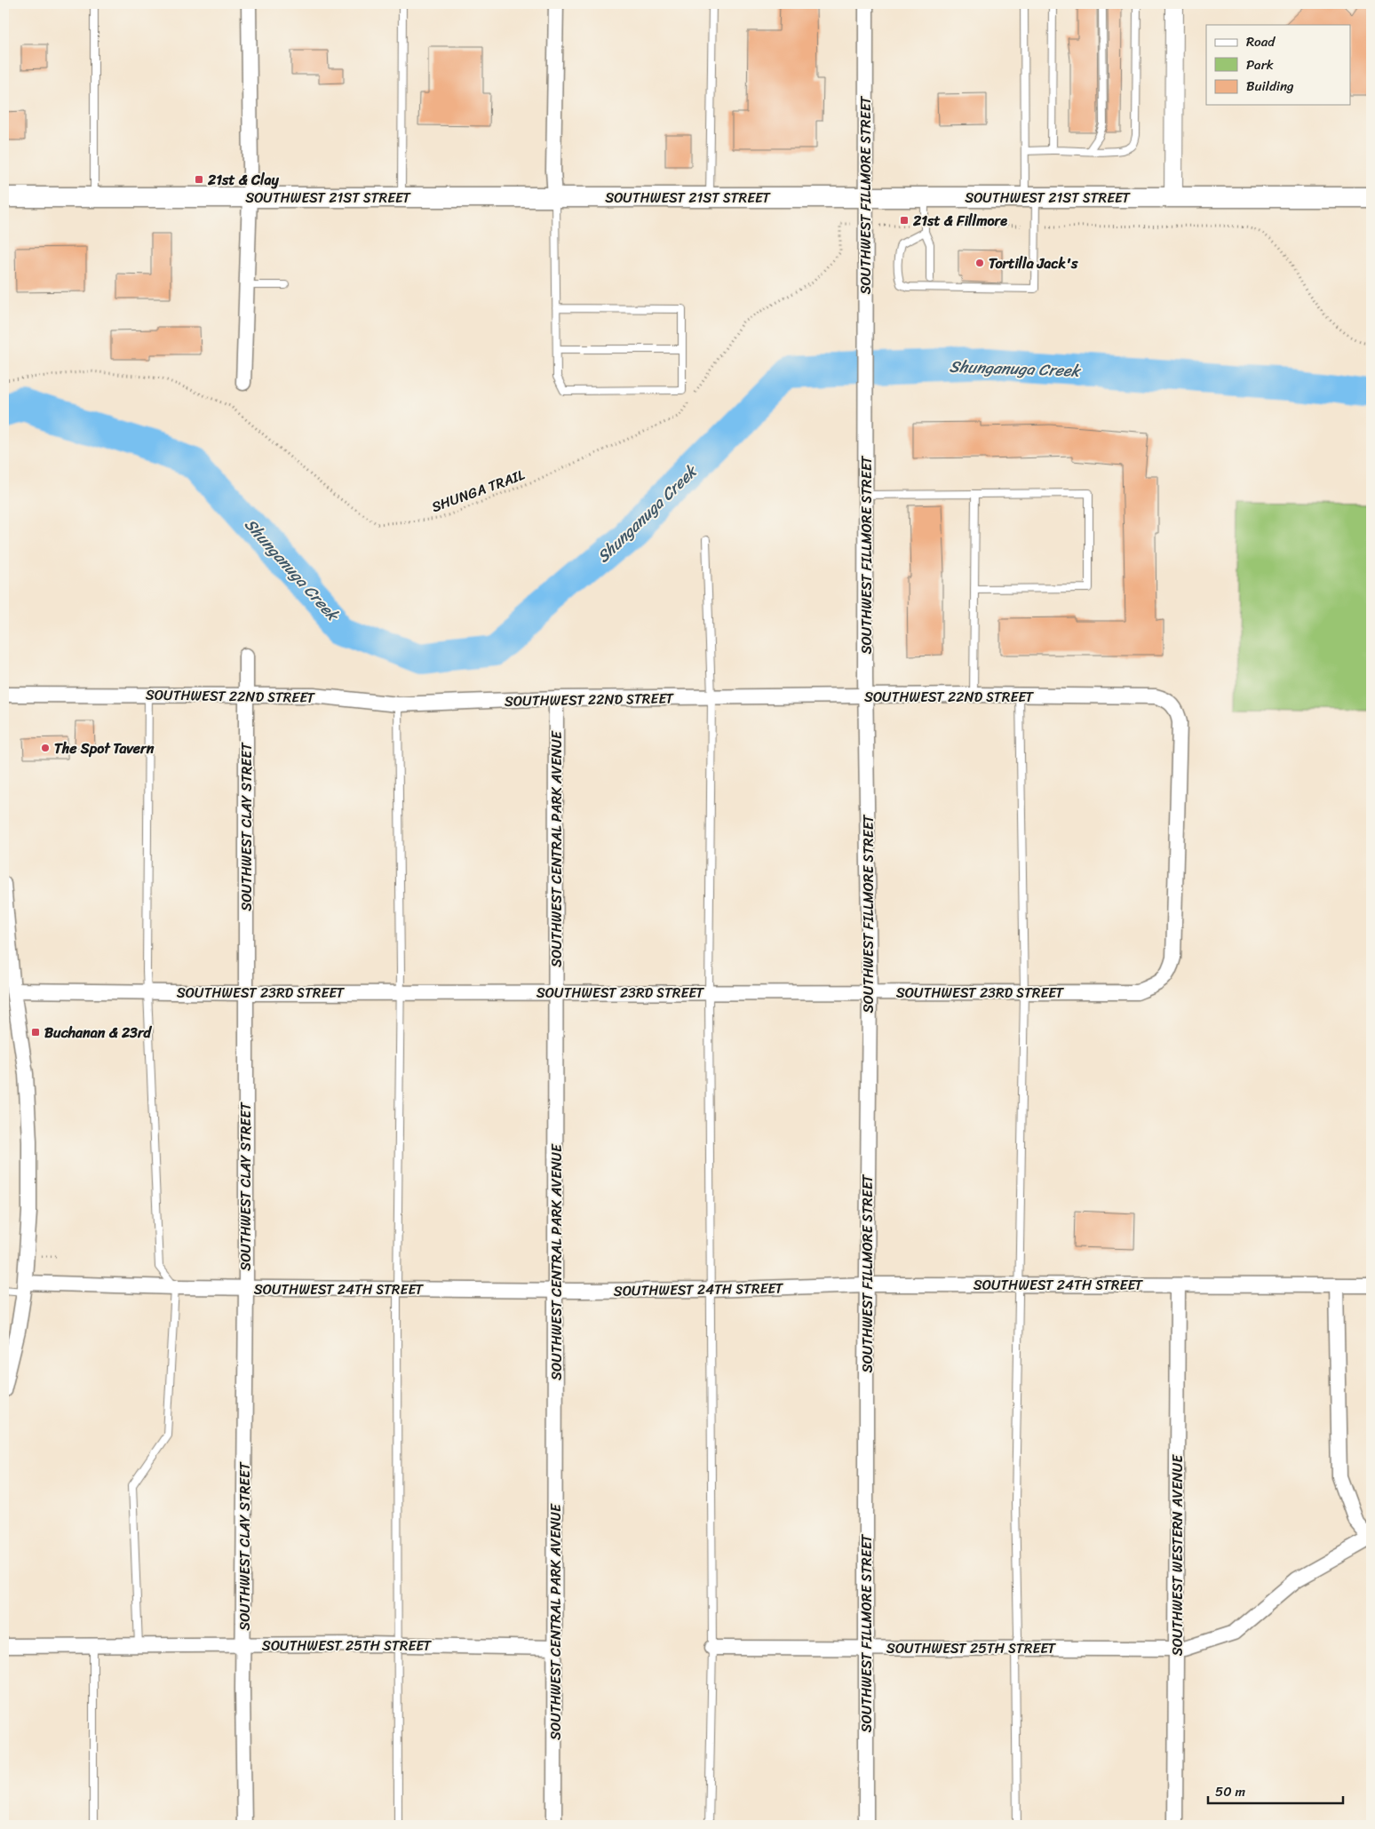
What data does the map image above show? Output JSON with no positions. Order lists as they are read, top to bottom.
{
  "streets": {
    "main road": ["SOUTHWEST 21ST STREET"],
    "street": [
      "SOUTHWEST FILLMORE STREET",
      "SOUTHWEST 22ND STREET",
      "SOUTHWEST CLAY STREET",
      "SOUTHWEST CENTRAL PARK AVENUE",
      "SOUTHWEST 23RD STREET",
      "SOUTHWEST 24TH STREET",
      "SOUTHWEST WESTERN AVENUE",
      "SOUTHWEST 25TH STREET"
    ],
    "path": ["SHUNGA TRAIL"]
  },
  "crossings": [
    ["SOUTHWEST FILLMORE STREET", "SOUTHWEST 21ST STREET"],
    ["SOUTHWEST FILLMORE STREET", "SOUTHWEST 22ND STREET"],
    ["SOUTHWEST FILLMORE STREET", "SOUTHWEST 23RD STREET"],
    ["SOUTHWEST FILLMORE STREET", "SOUTHWEST 24TH STREET"],
    ["SOUTHWEST FILLMORE STREET", "SOUTHWEST 25TH STREET"],
    ["SOUTHWEST 22ND STREET", "SOUTHWEST CLAY STREET"],
    ["SOUTHWEST 22ND STREET", "SOUTHWEST CENTRAL PARK AVENUE"],
    ["SOUTHWEST 22ND STREET", "SOUTHWEST 23RD STREET"],
    ["SOUTHWEST CLAY STREET", "SOUTHWEST 23RD STREET"],
    ["SOUTHWEST CLAY STREET", "SOUTHWEST 24TH STREET"],
    ["SOUTHWEST CLAY STREET", "SOUTHWEST 25TH STREET"],
    ["SOUTHWEST CENTRAL PARK AVENUE", "SOUTHWEST 23RD STREET"],
    ["SOUTHWEST CENTRAL PARK AVENUE", "SOUTHWEST 24TH STREET"],
    ["SOUTHWEST CENTRAL PARK AVENUE", "SOUTHWEST 25TH STREET"],
    ["SOUTHWEST 24TH STREET", "SOUTHWEST WESTERN AVENUE"],
    ["SOUTHWEST WESTERN AVENUE", "SOUTHWEST 25TH STREET"]
  ],
  "water": ["Shunganuga Creek"],
  "places": {
    "transit": ["21st & Clay", "21st & Fillmore", "Buchanan & 23rd"],
    "other": ["Tortilla Jack's", "The Spot Tavern"]
  },
  "legend": ["Road", "Park", "Building"],
  "scale_bar": "50 m"
}
